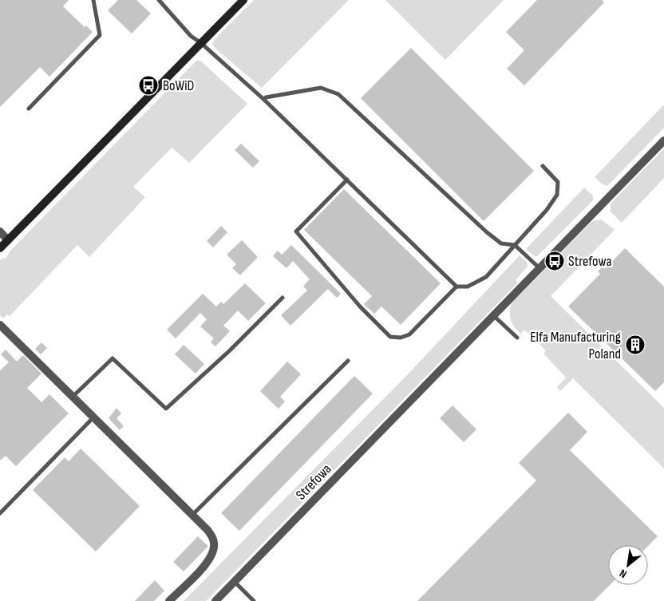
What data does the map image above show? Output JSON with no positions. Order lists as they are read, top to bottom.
{
  "streets": {
    "street": ["Strefowa"]
  },
  "places": {
    "bus stop": ["BoWiD", "Strefowa"],
    "building": ["Elfa Manufacturing Poland"]
  },
  "north": "bottom left"
}
